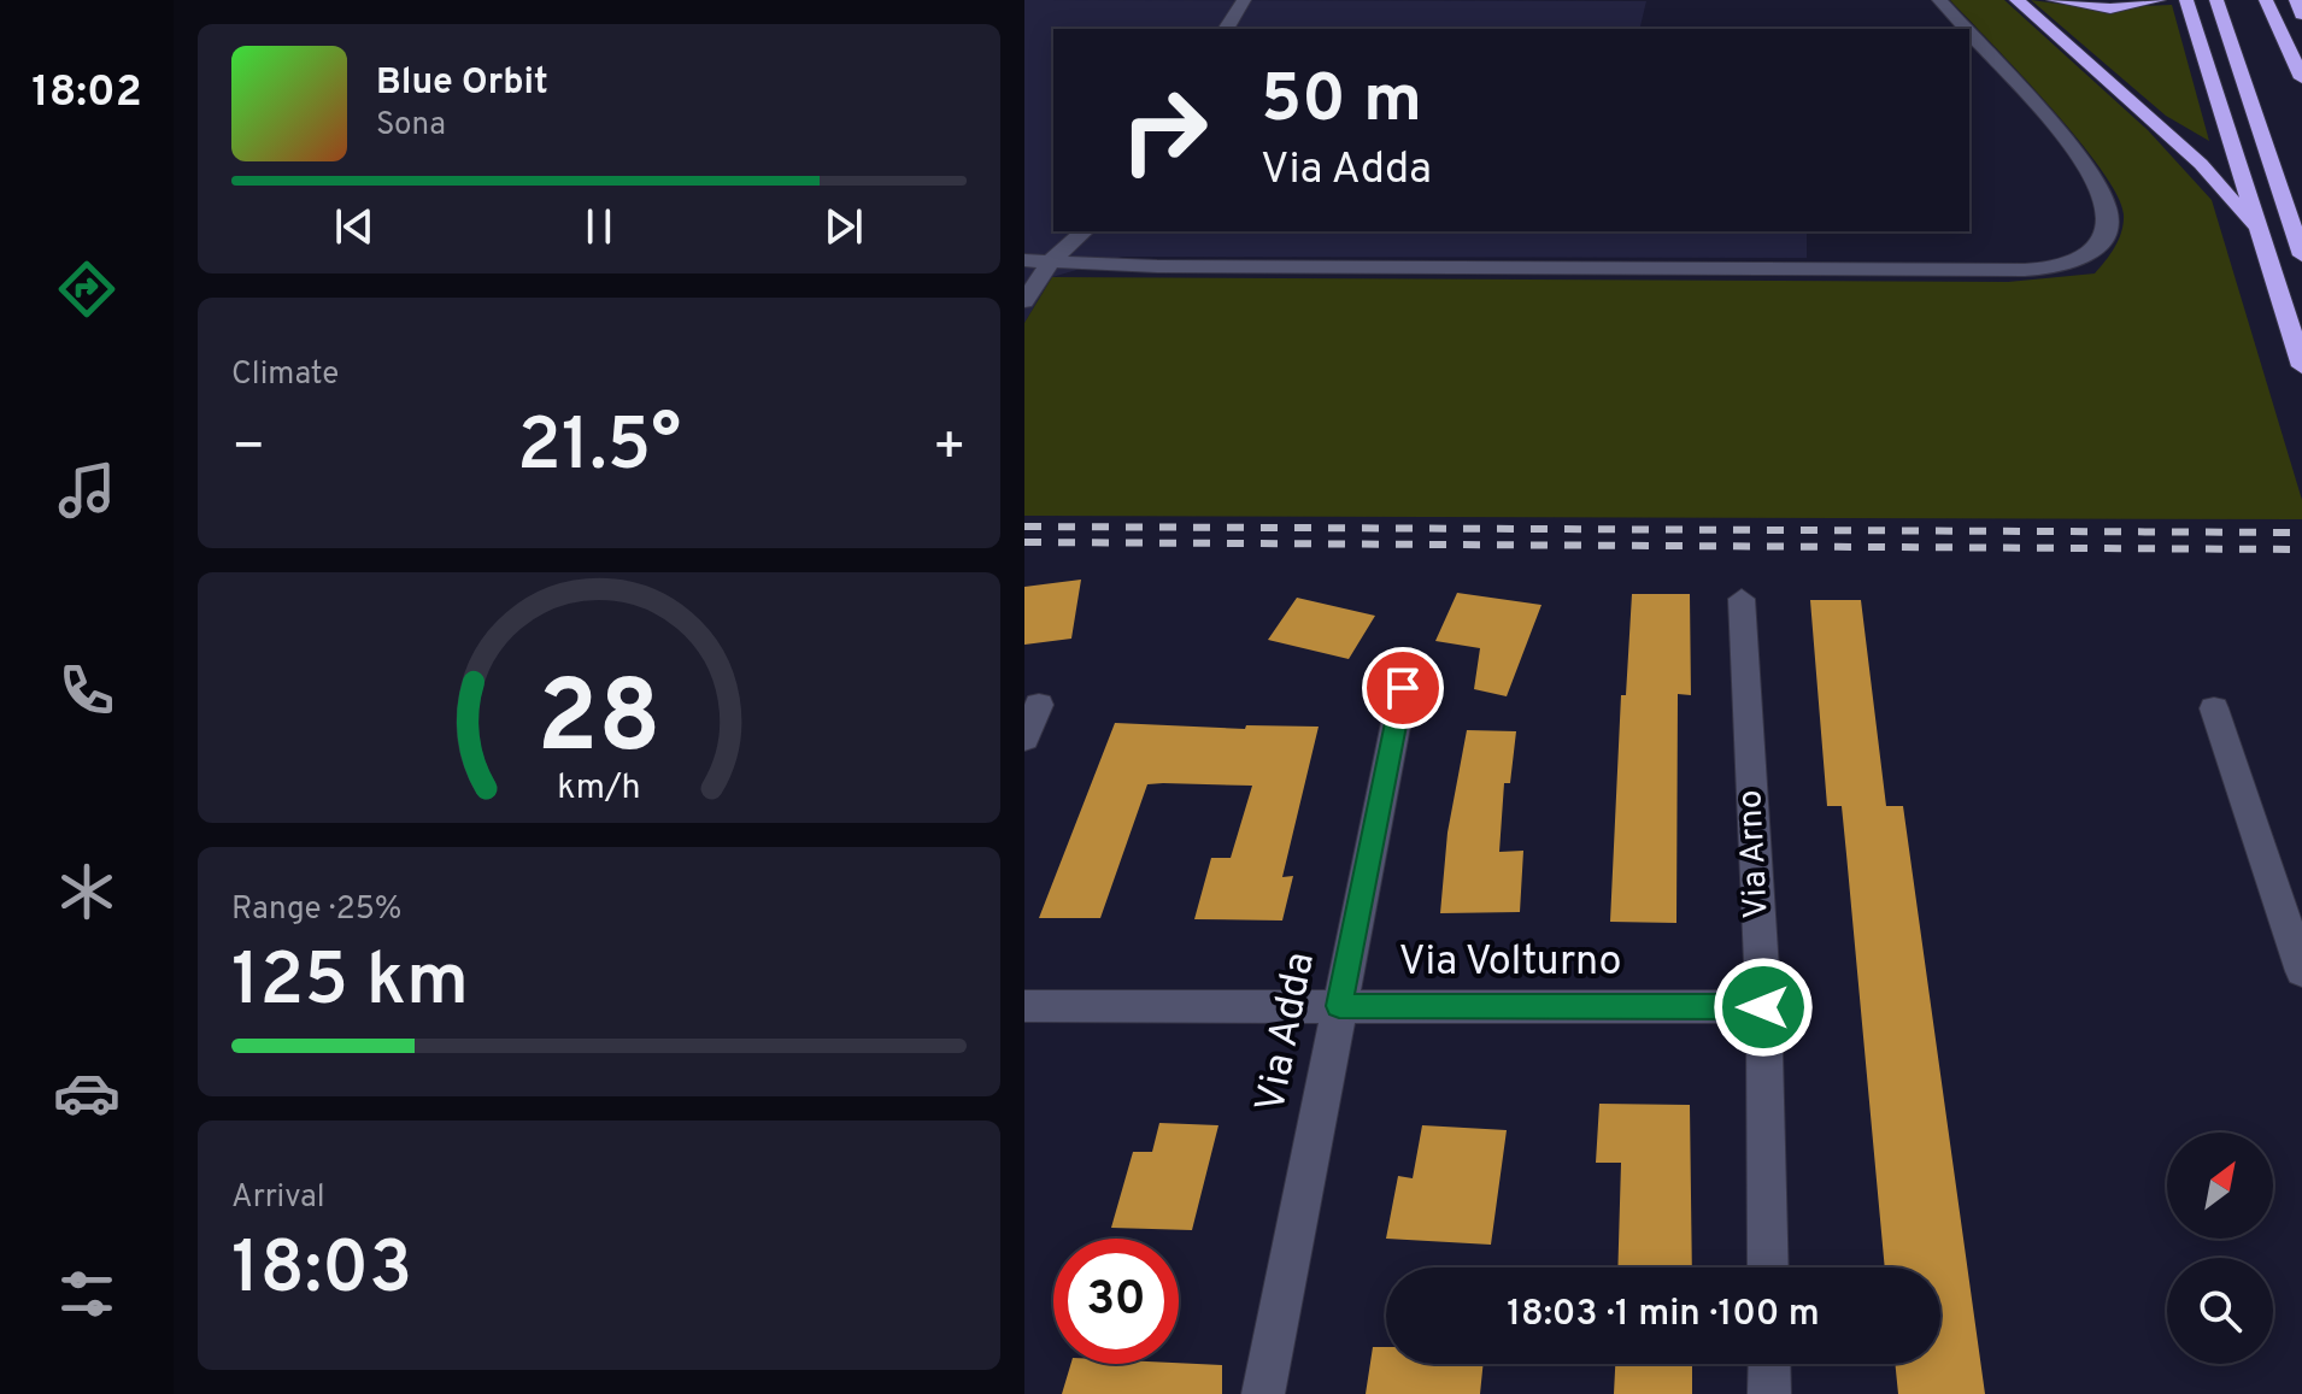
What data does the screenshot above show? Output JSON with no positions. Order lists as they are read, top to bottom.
{
  "streets": {
    "street": ["Via Arno", "Via Volturno", "Via Adda"]
  },
  "crossings": [
    ["Via Arno", "Via Volturno"],
    ["Via Volturno", "Via Adda"]
  ],
  "north": "top right",
  "page": {
    "tabs": "18:02",
    "turn": ["50 m", "Via Adda"],
    "song": ["Blue Orbit", "Sona"],
    "tile": [
      "Climate",
      ["Range · 25%", "125 km"],
      ["Arrival", "18:03"]
    ],
    "heat": ["−", "21.5°", "+"],
    "limit": "30",
    "trip": "18:03 · 1 min · 100 m",
    "gauge": ["28", "km/h"]
  }
}
